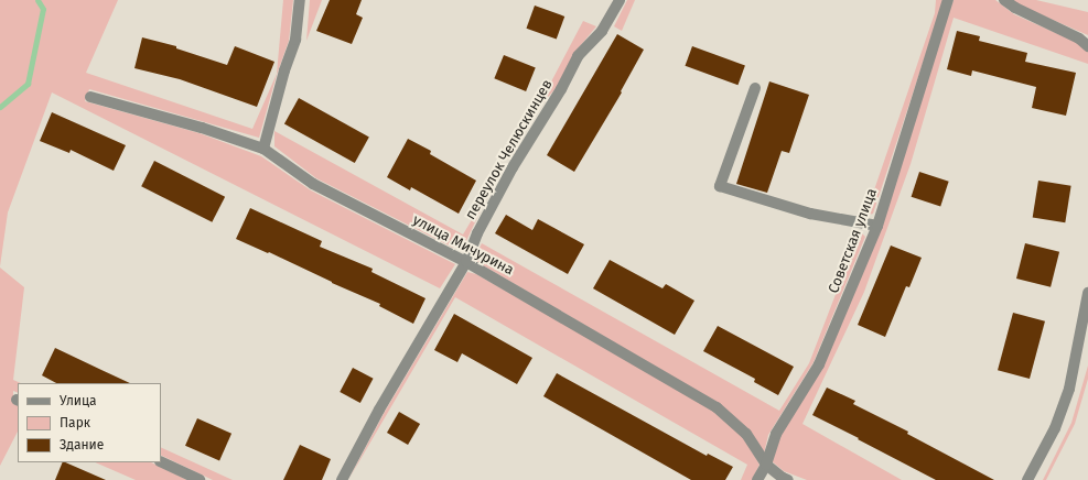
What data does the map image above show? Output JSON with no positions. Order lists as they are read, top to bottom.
{
  "streets": {
    "street": ["переулок Челюскинцев", "Советская улица", "улица Мичурина"]
  },
  "crossings": [
    ["переулок Челюскинцев", "улица Мичурина"],
    ["Советская улица", "улица Мичурина"]
  ],
  "legend": ["Улица", "Парк", "Здание"]
}
